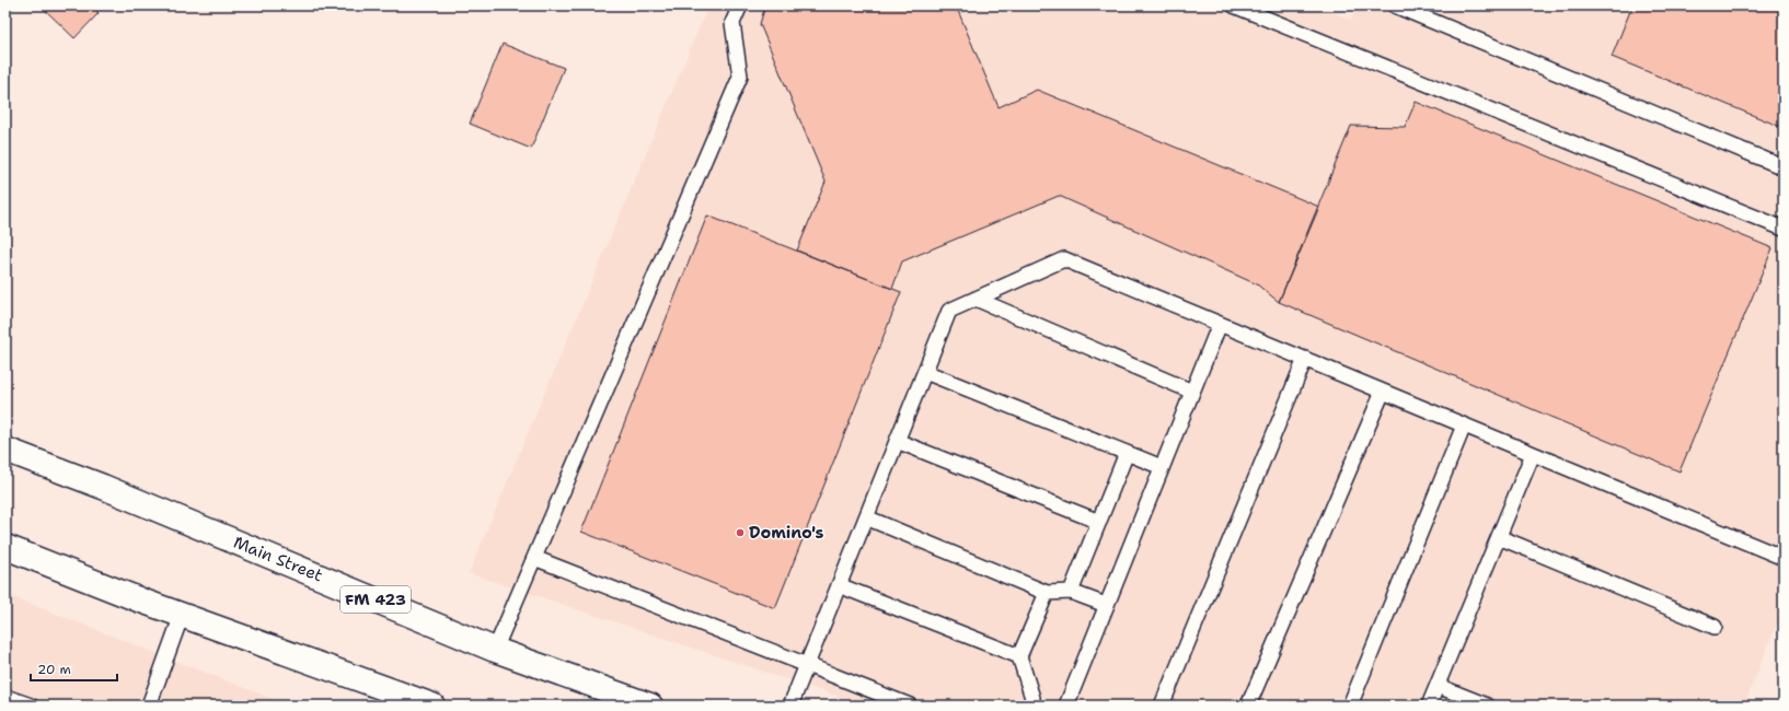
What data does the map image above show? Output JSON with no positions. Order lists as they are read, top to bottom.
{
  "streets": {
    "main road": ["Main Street", "FM 423"]
  },
  "places": ["Domino's"],
  "scale_bar": "20 m"
}
